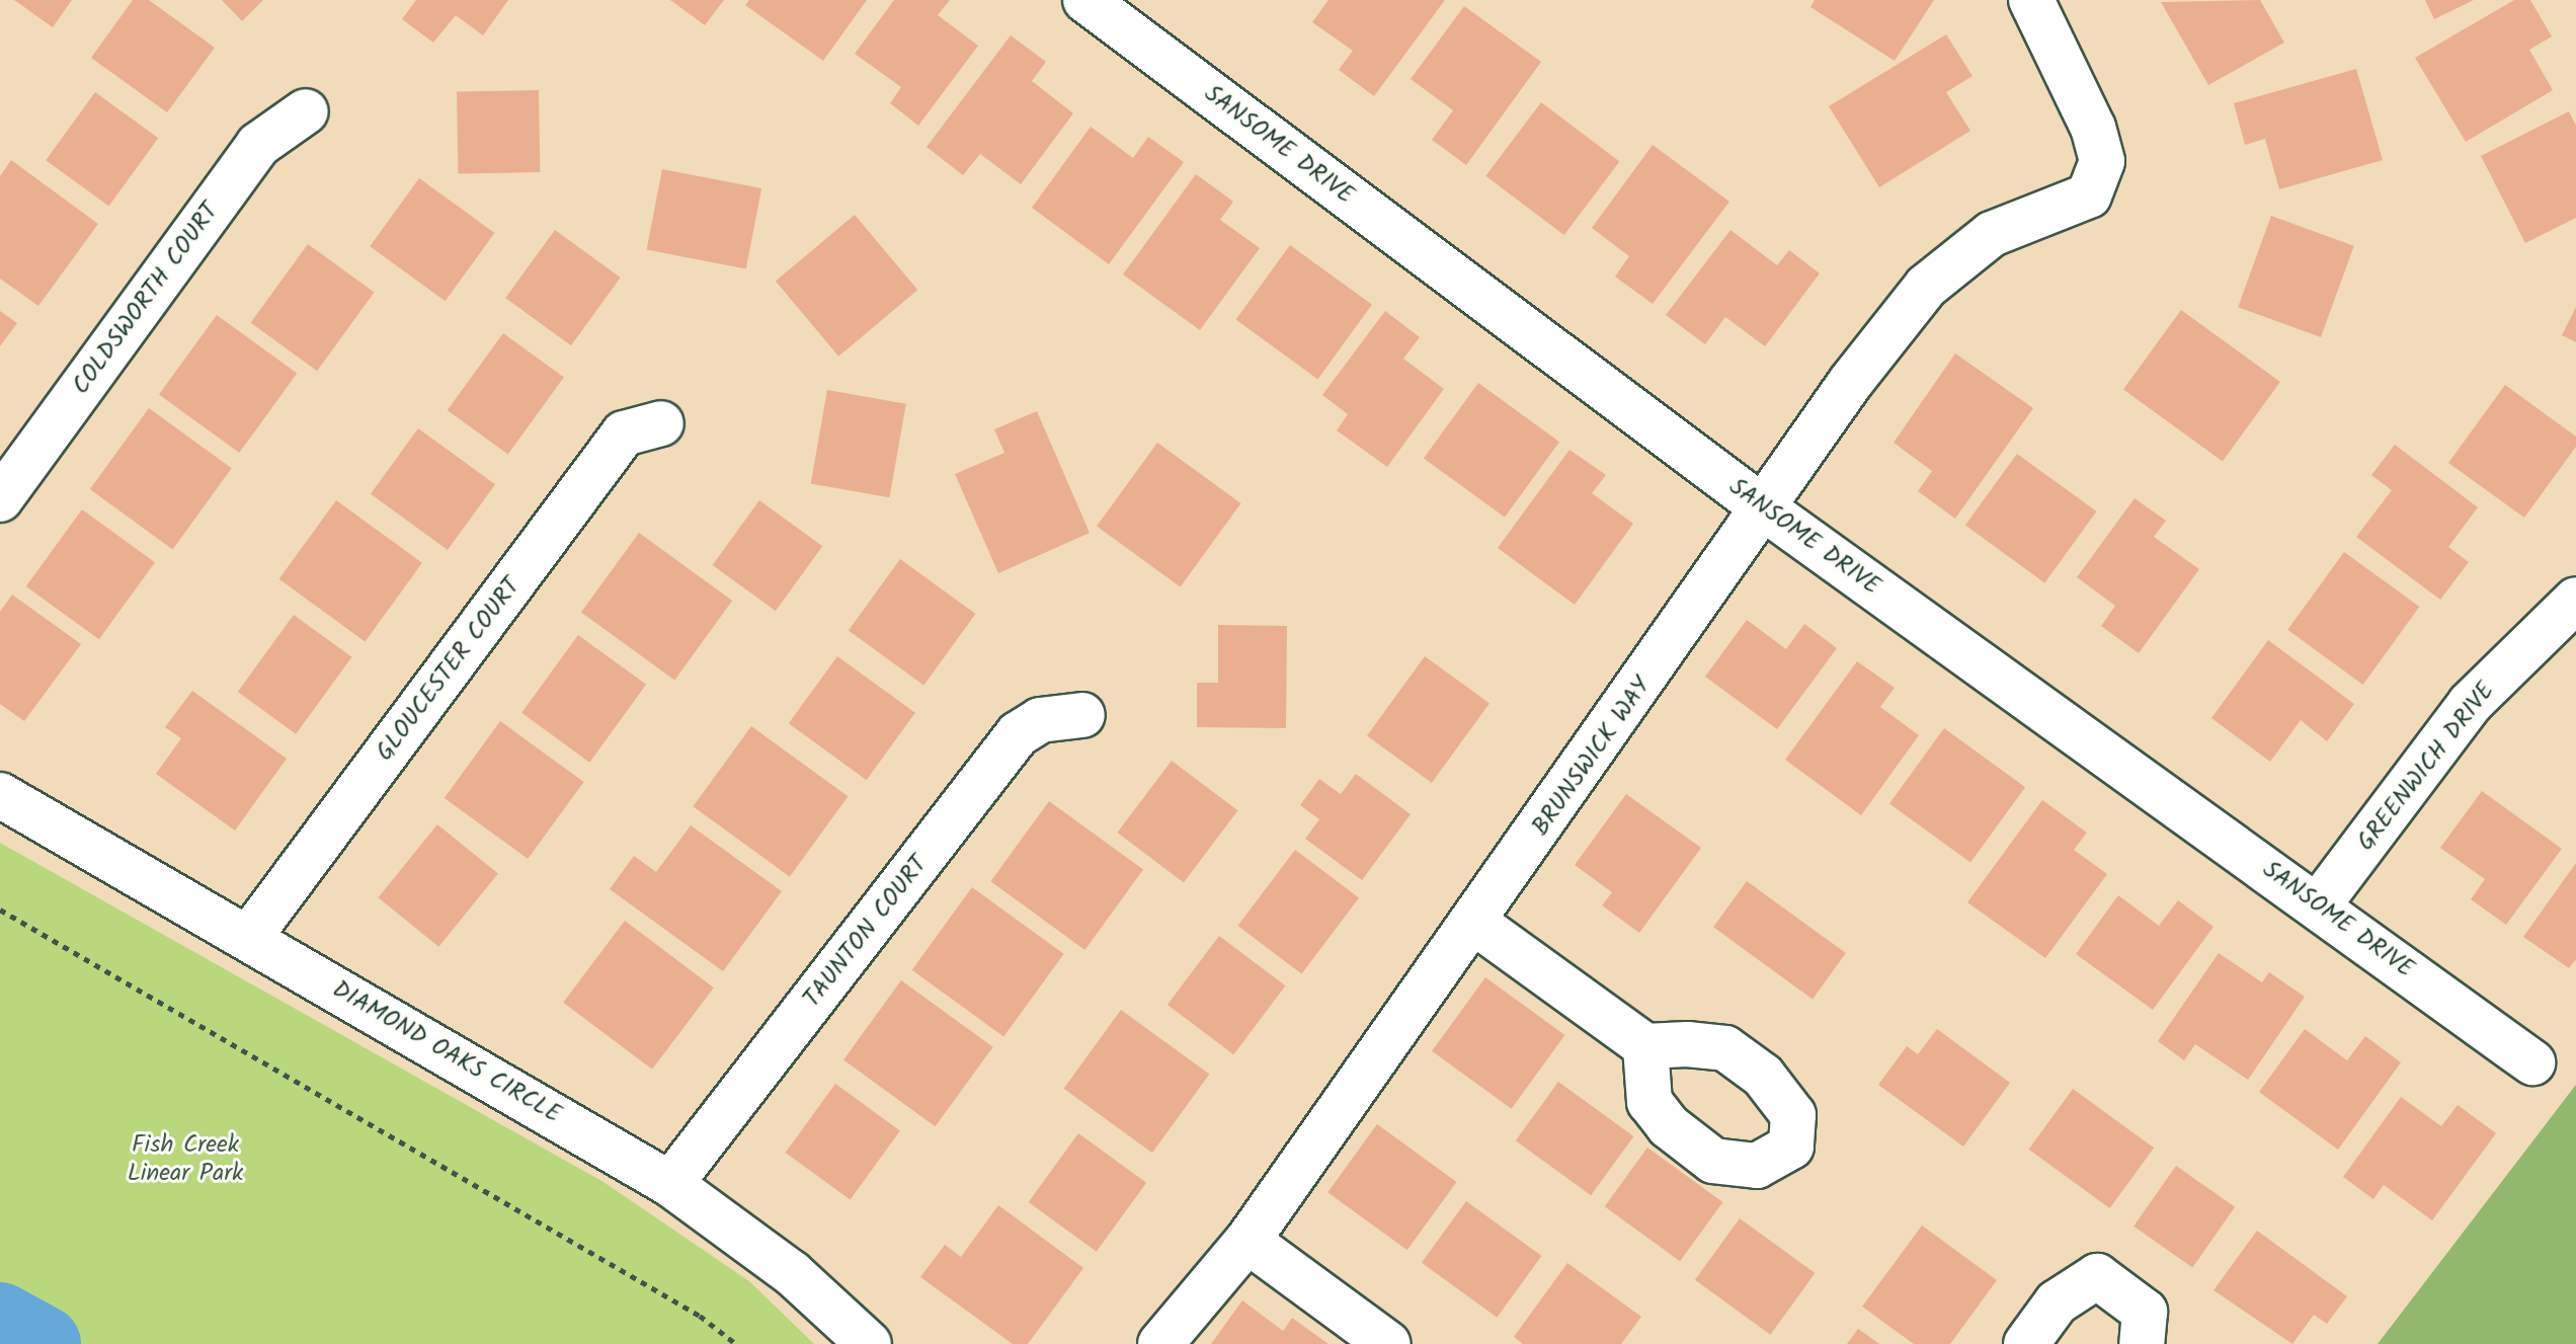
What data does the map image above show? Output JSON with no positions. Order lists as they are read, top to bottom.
{
  "streets": {
    "street": [
      "SANSOME DRIVE",
      "COLDSWORTH COURT",
      "GLOUCESTER COURT",
      "BRUNSWICK WAY",
      "GREENWICH DRIVE",
      "TAUNTON COURT",
      "DIAMOND OAKS CIRCLE"
    ]
  },
  "crossings": [
    ["SANSOME DRIVE", "BRUNSWICK WAY"],
    ["SANSOME DRIVE", "GREENWICH DRIVE"],
    ["GLOUCESTER COURT", "DIAMOND OAKS CIRCLE"],
    ["TAUNTON COURT", "DIAMOND OAKS CIRCLE"]
  ],
  "parks": ["Fish Creek Linear Park"]
}
